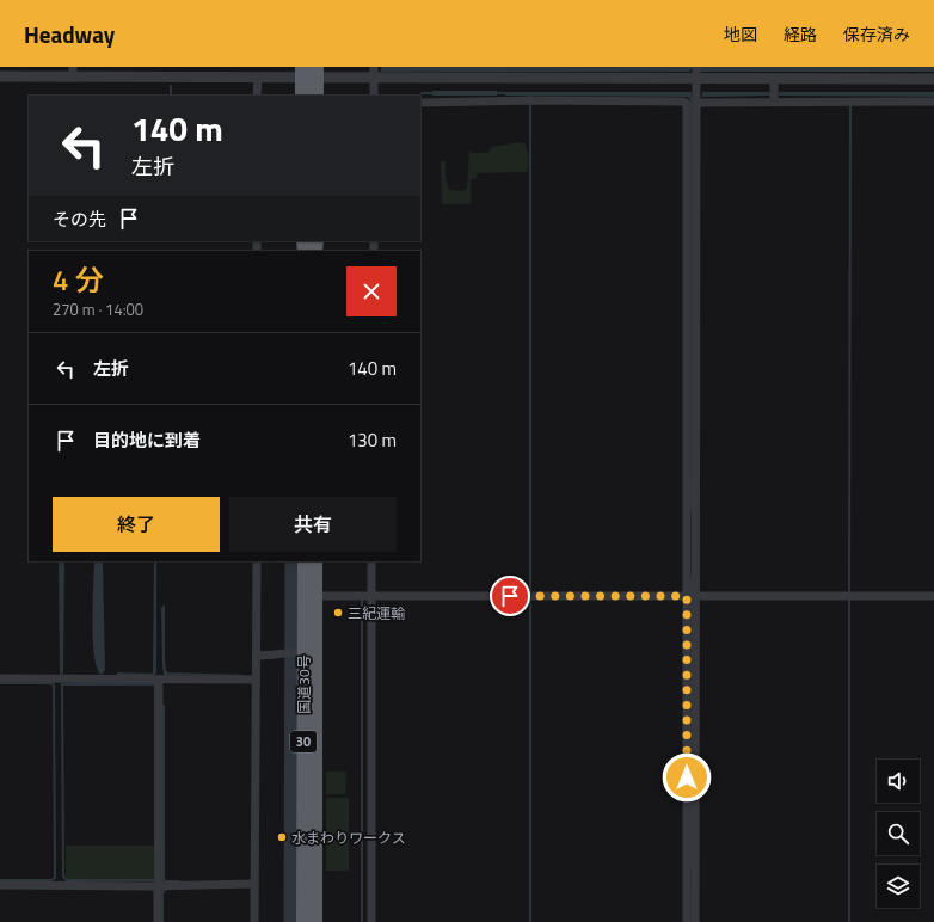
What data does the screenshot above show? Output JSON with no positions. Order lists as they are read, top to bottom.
{
  "streets": {
    "highway": ["国道30号", "30"]
  },
  "places": ["三紀運輸", "水まわりワークス"],
  "page": {
    "header": "Headway",
    "nav": ["地図", "経路", "保存済み"],
    "turn": ["140 m", "左折"],
    "then": "その先",
    "heading": ["4 分", "270 m · 14:00"],
    "list": [
      {
        "name": "左折",
        "value": "140 m"
      },
      {
        "name": "目的地に到着",
        "value": "130 m"
      }
    ],
    "buttons": ["終了", "共有"]
  }
}
